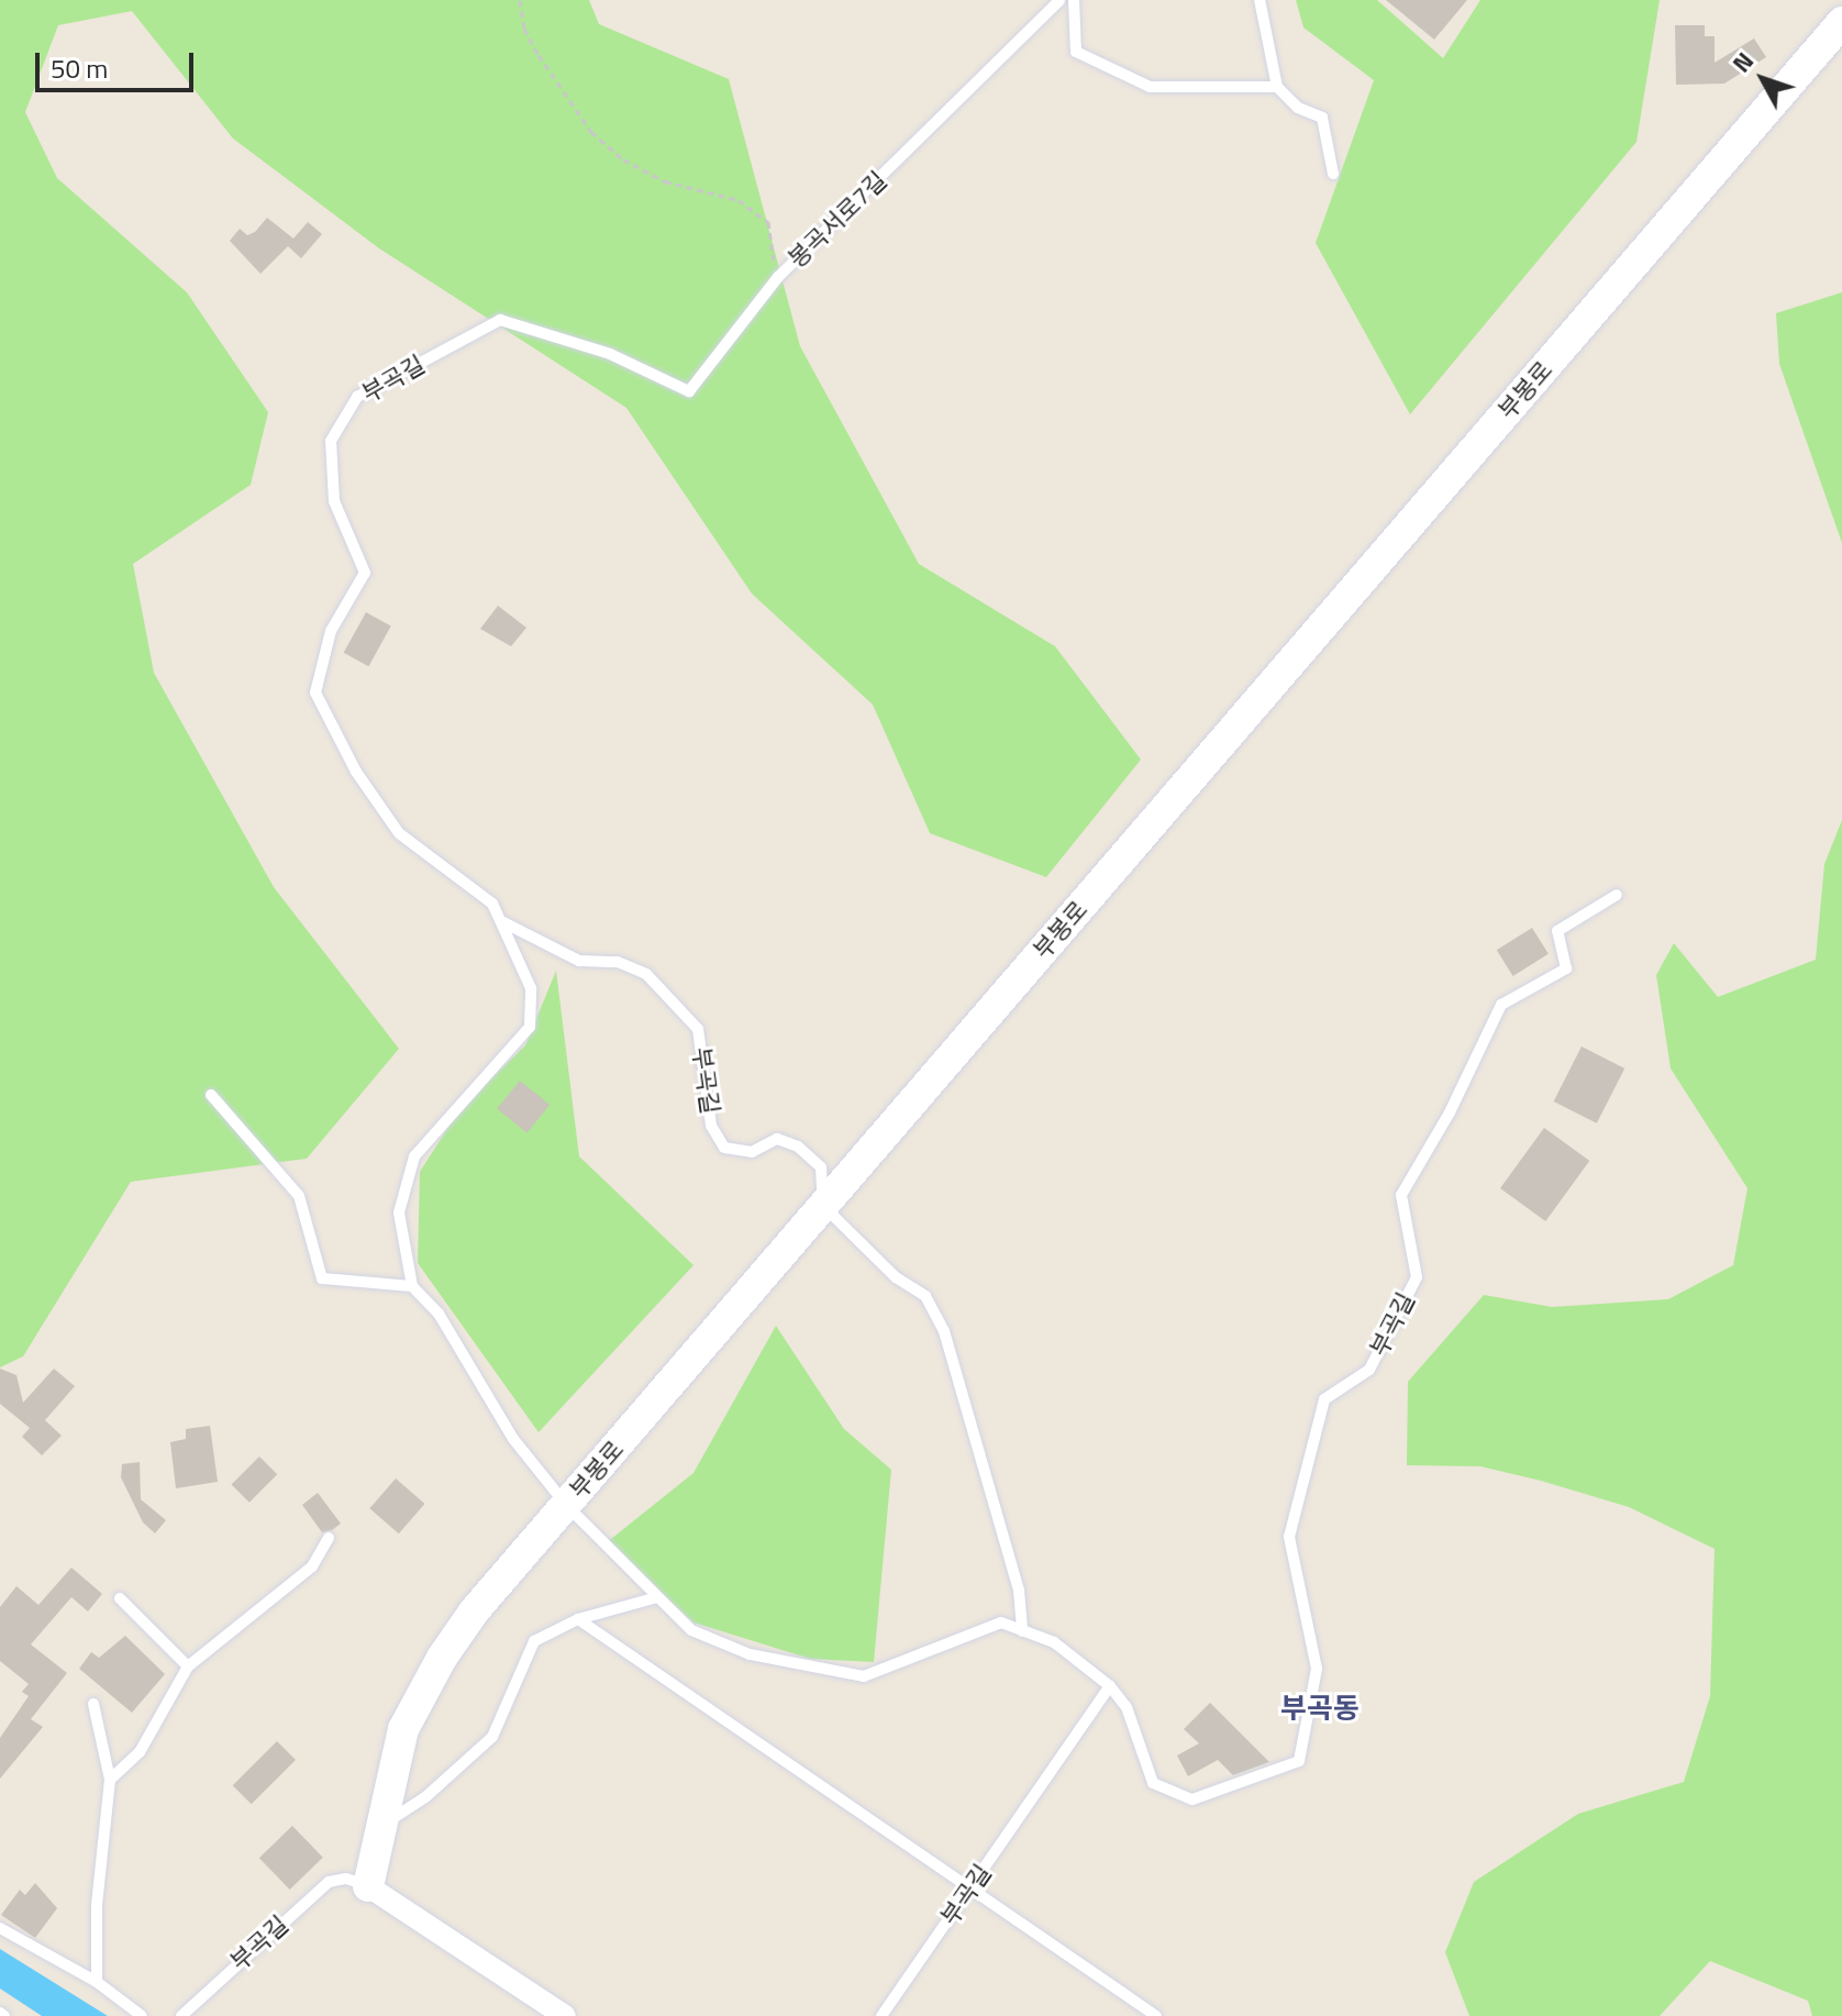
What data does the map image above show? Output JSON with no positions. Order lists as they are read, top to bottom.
{
  "streets": {
    "street": ["부곡길", "부봉로"],
    "lane": ["봉곡서로7길"]
  },
  "crossings": [
    ["봉곡서로7길", "부곡길"],
    ["부곡길", "부봉로"]
  ],
  "districts": ["부곡동"],
  "scale_bar": "50 m",
  "north": "top left"
}
